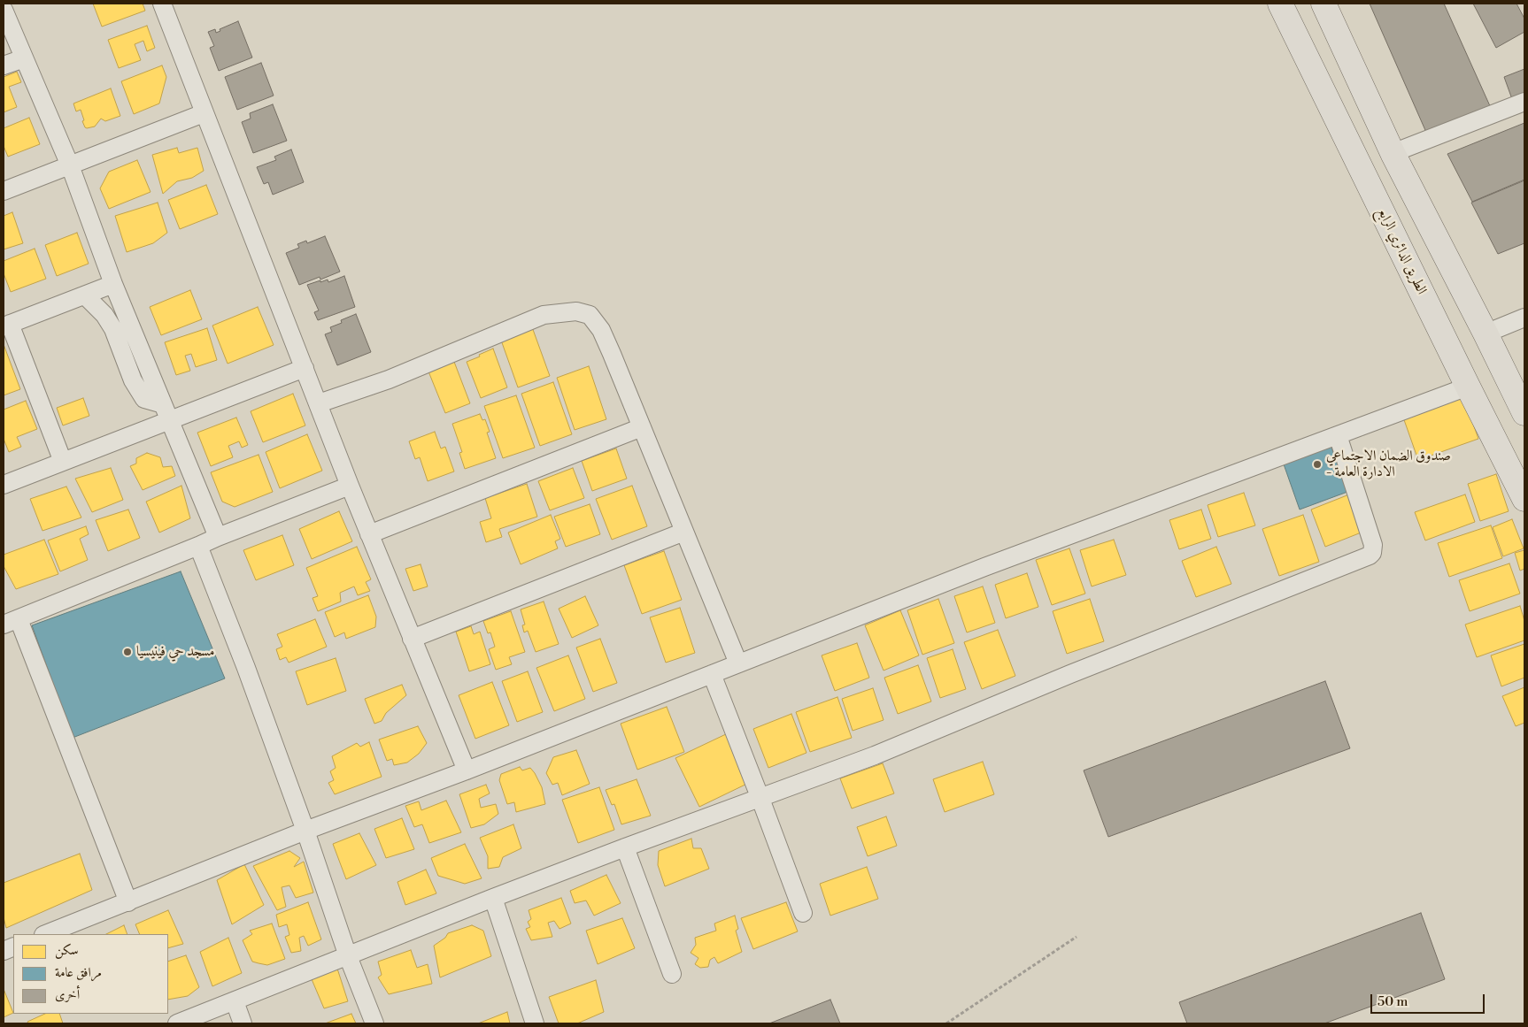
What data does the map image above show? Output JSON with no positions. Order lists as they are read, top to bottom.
{
  "streets": {
    "main road": ["الطريق الدائري الرابع"]
  },
  "places": ["صندوق الضمان الاجتماعي - الادارة العامة", "مسجد حي فينيسيا"],
  "legend": ["سكن", "مرافق عامة", "أخرى"],
  "scale_bar": "50 m"
}
